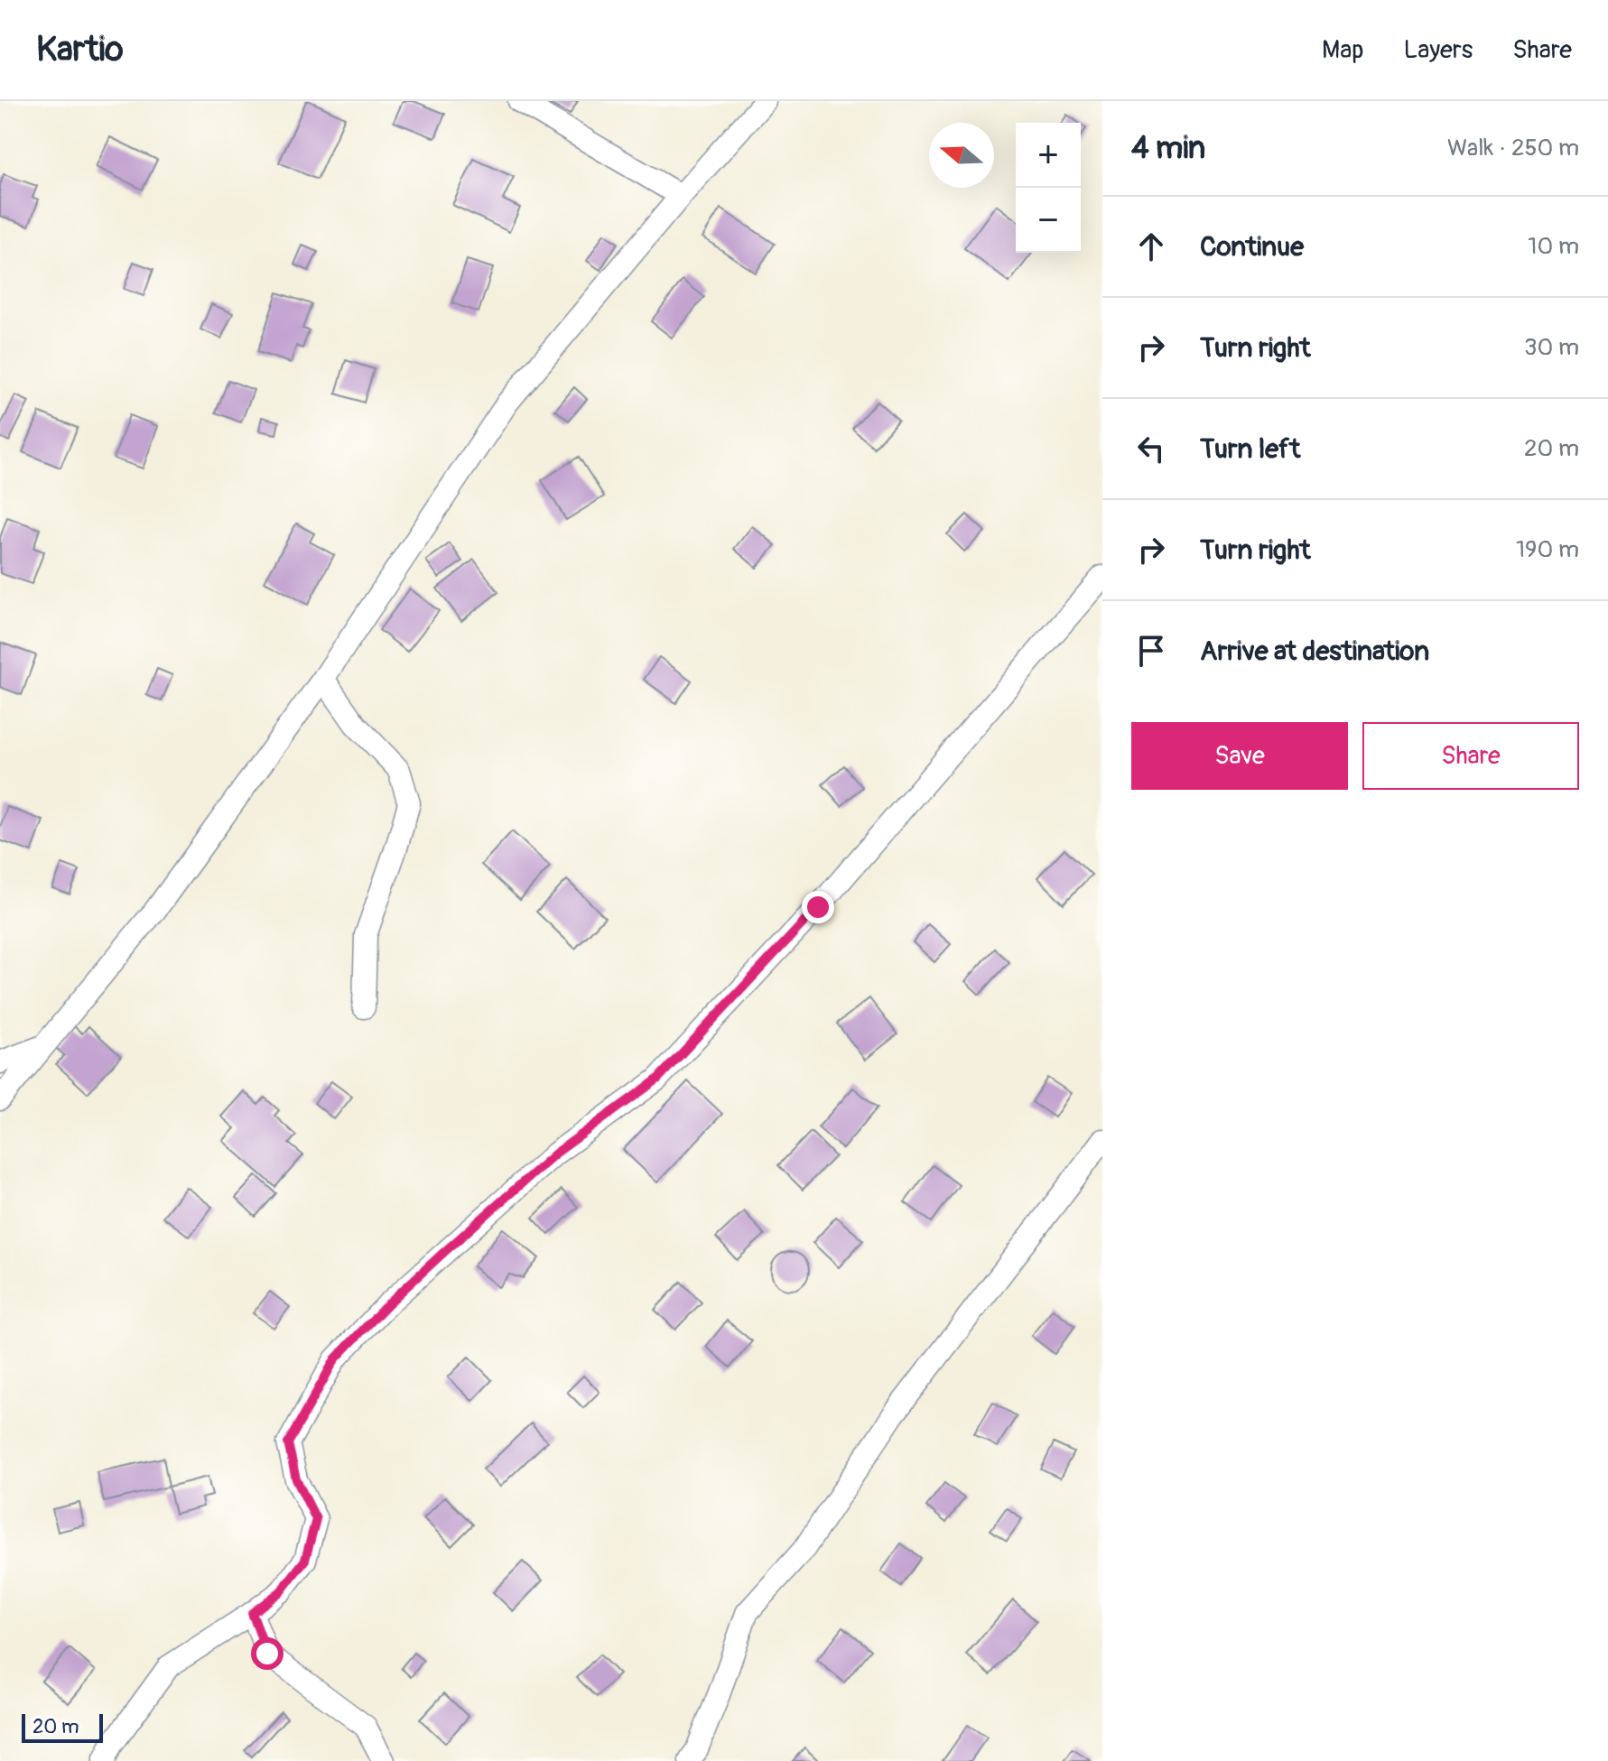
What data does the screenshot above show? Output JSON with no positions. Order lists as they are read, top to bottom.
{
  "scale_bar": "20 m",
  "north": "left",
  "page": {
    "header": "Kartio",
    "nav": ["Map", "Layers", "Share"],
    "heading": ["4 min", "Walk · 250 m"],
    "map_buttons": ["+", "−"],
    "list": [
      ["Continue", "10 m"],
      ["Turn right", "30 m"],
      ["Turn left", "20 m"],
      ["Turn right", "190 m"],
      "Arrive at destination"
    ],
    "buttons": ["Save", "Share"],
    "scale": "20 m"
  }
}
